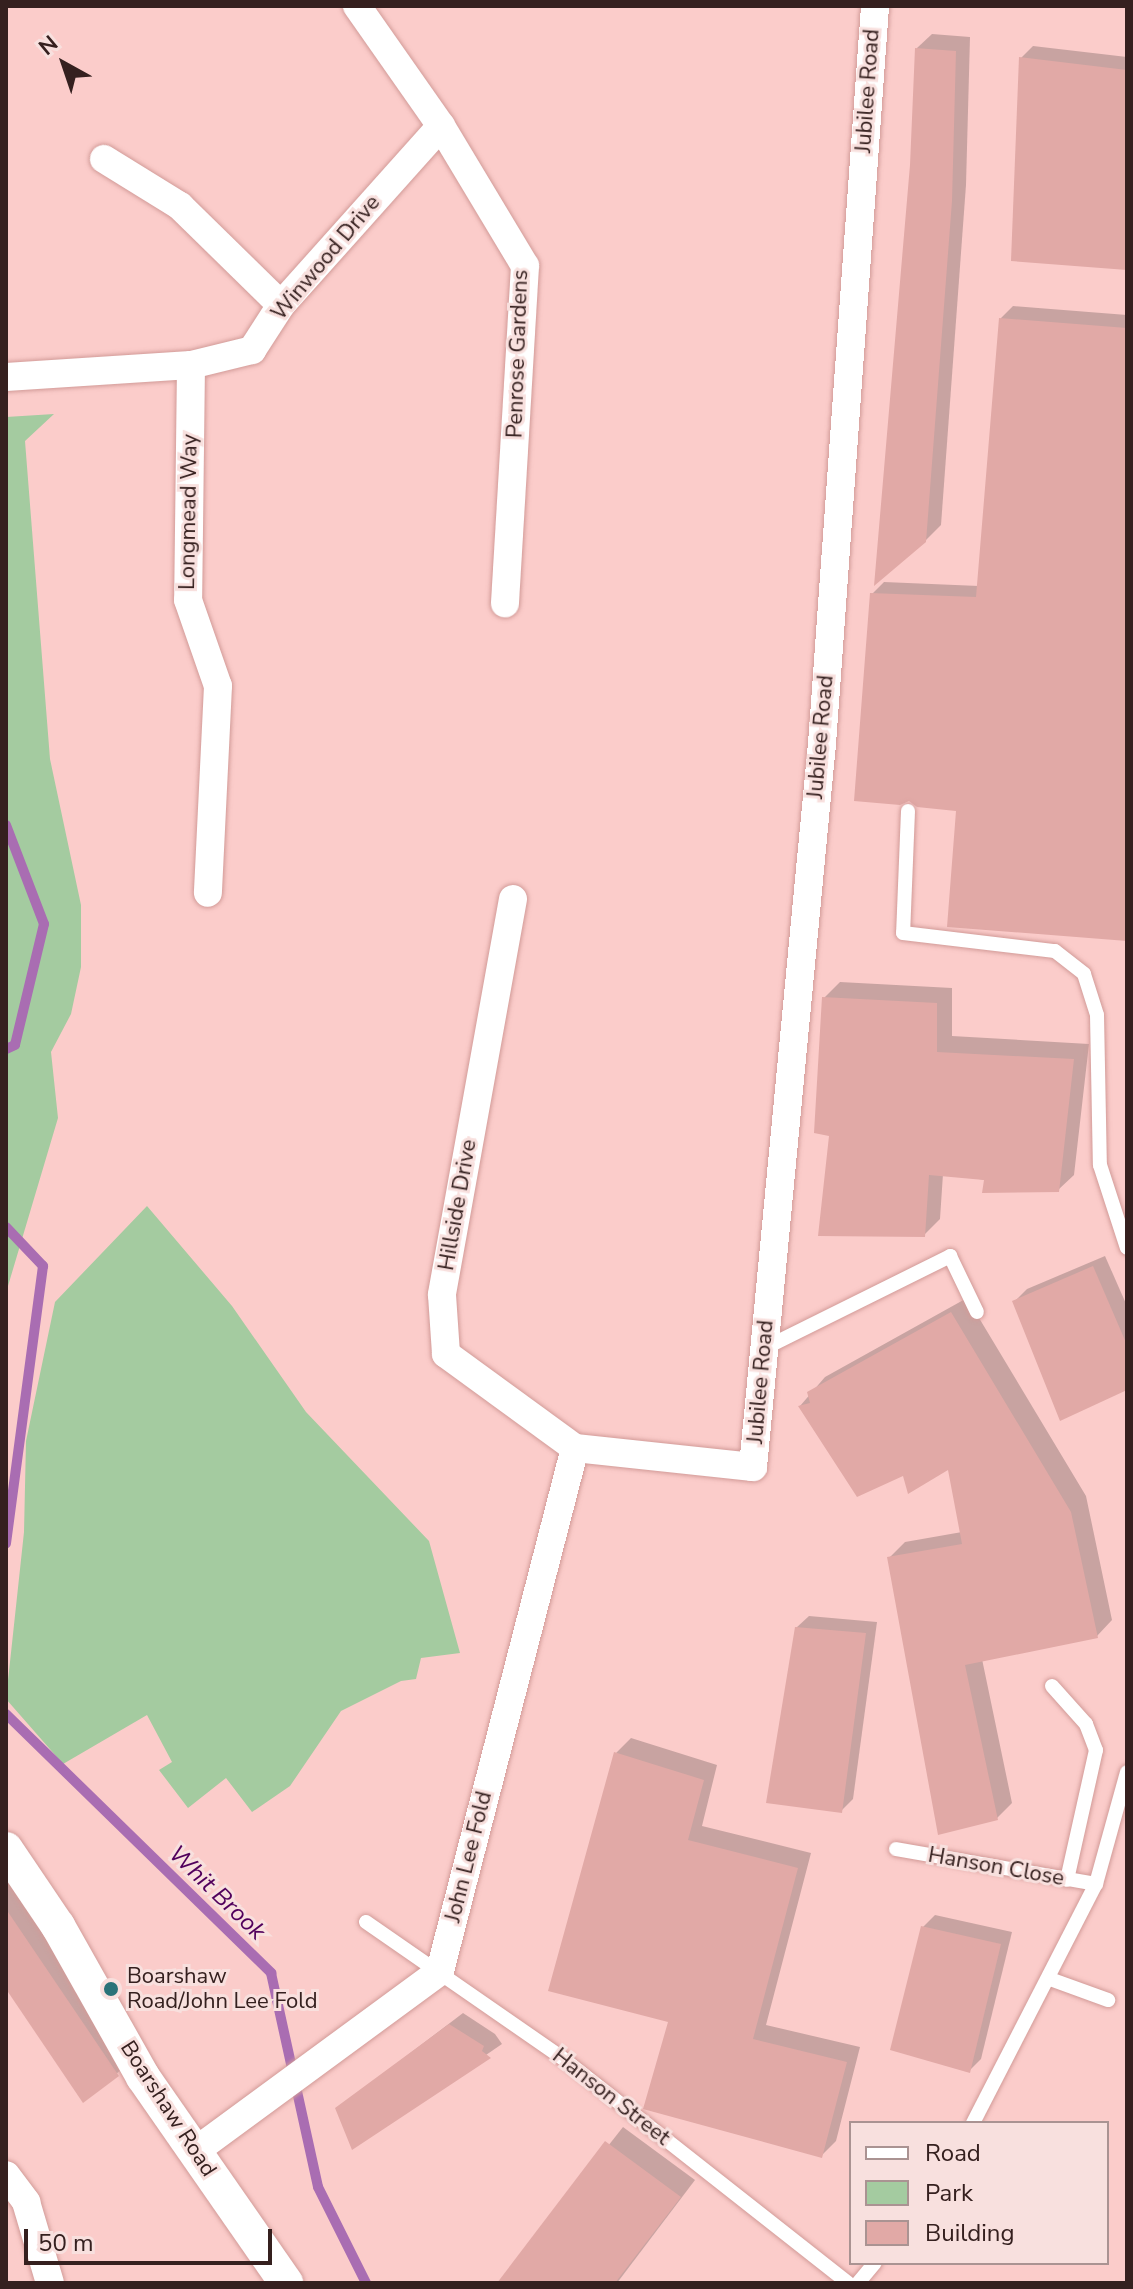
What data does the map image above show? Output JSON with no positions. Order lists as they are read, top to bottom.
{
  "streets": {
    "street": [
      "Jubilee Road",
      "Winwood Drive",
      "Penrose Gardens",
      "Longmead Way",
      "Hillside Drive",
      "John Lee Fold",
      "Boarshaw Road"
    ],
    "lane": ["Hanson Close", "Hanson Street"]
  },
  "crossings": [
    ["Jubilee Road", "Hillside Drive"],
    ["Jubilee Road", "John Lee Fold"],
    ["Winwood Drive", "Penrose Gardens"],
    ["Winwood Drive", "Longmead Way"],
    ["Hillside Drive", "John Lee Fold"],
    ["John Lee Fold", "Hanson Street"]
  ],
  "water": ["Whit Brook"],
  "places": ["Boarshaw Road/John Lee Fold"],
  "legend": ["Road", "Park", "Building"],
  "scale_bar": "50 m",
  "north": "top left"
}
